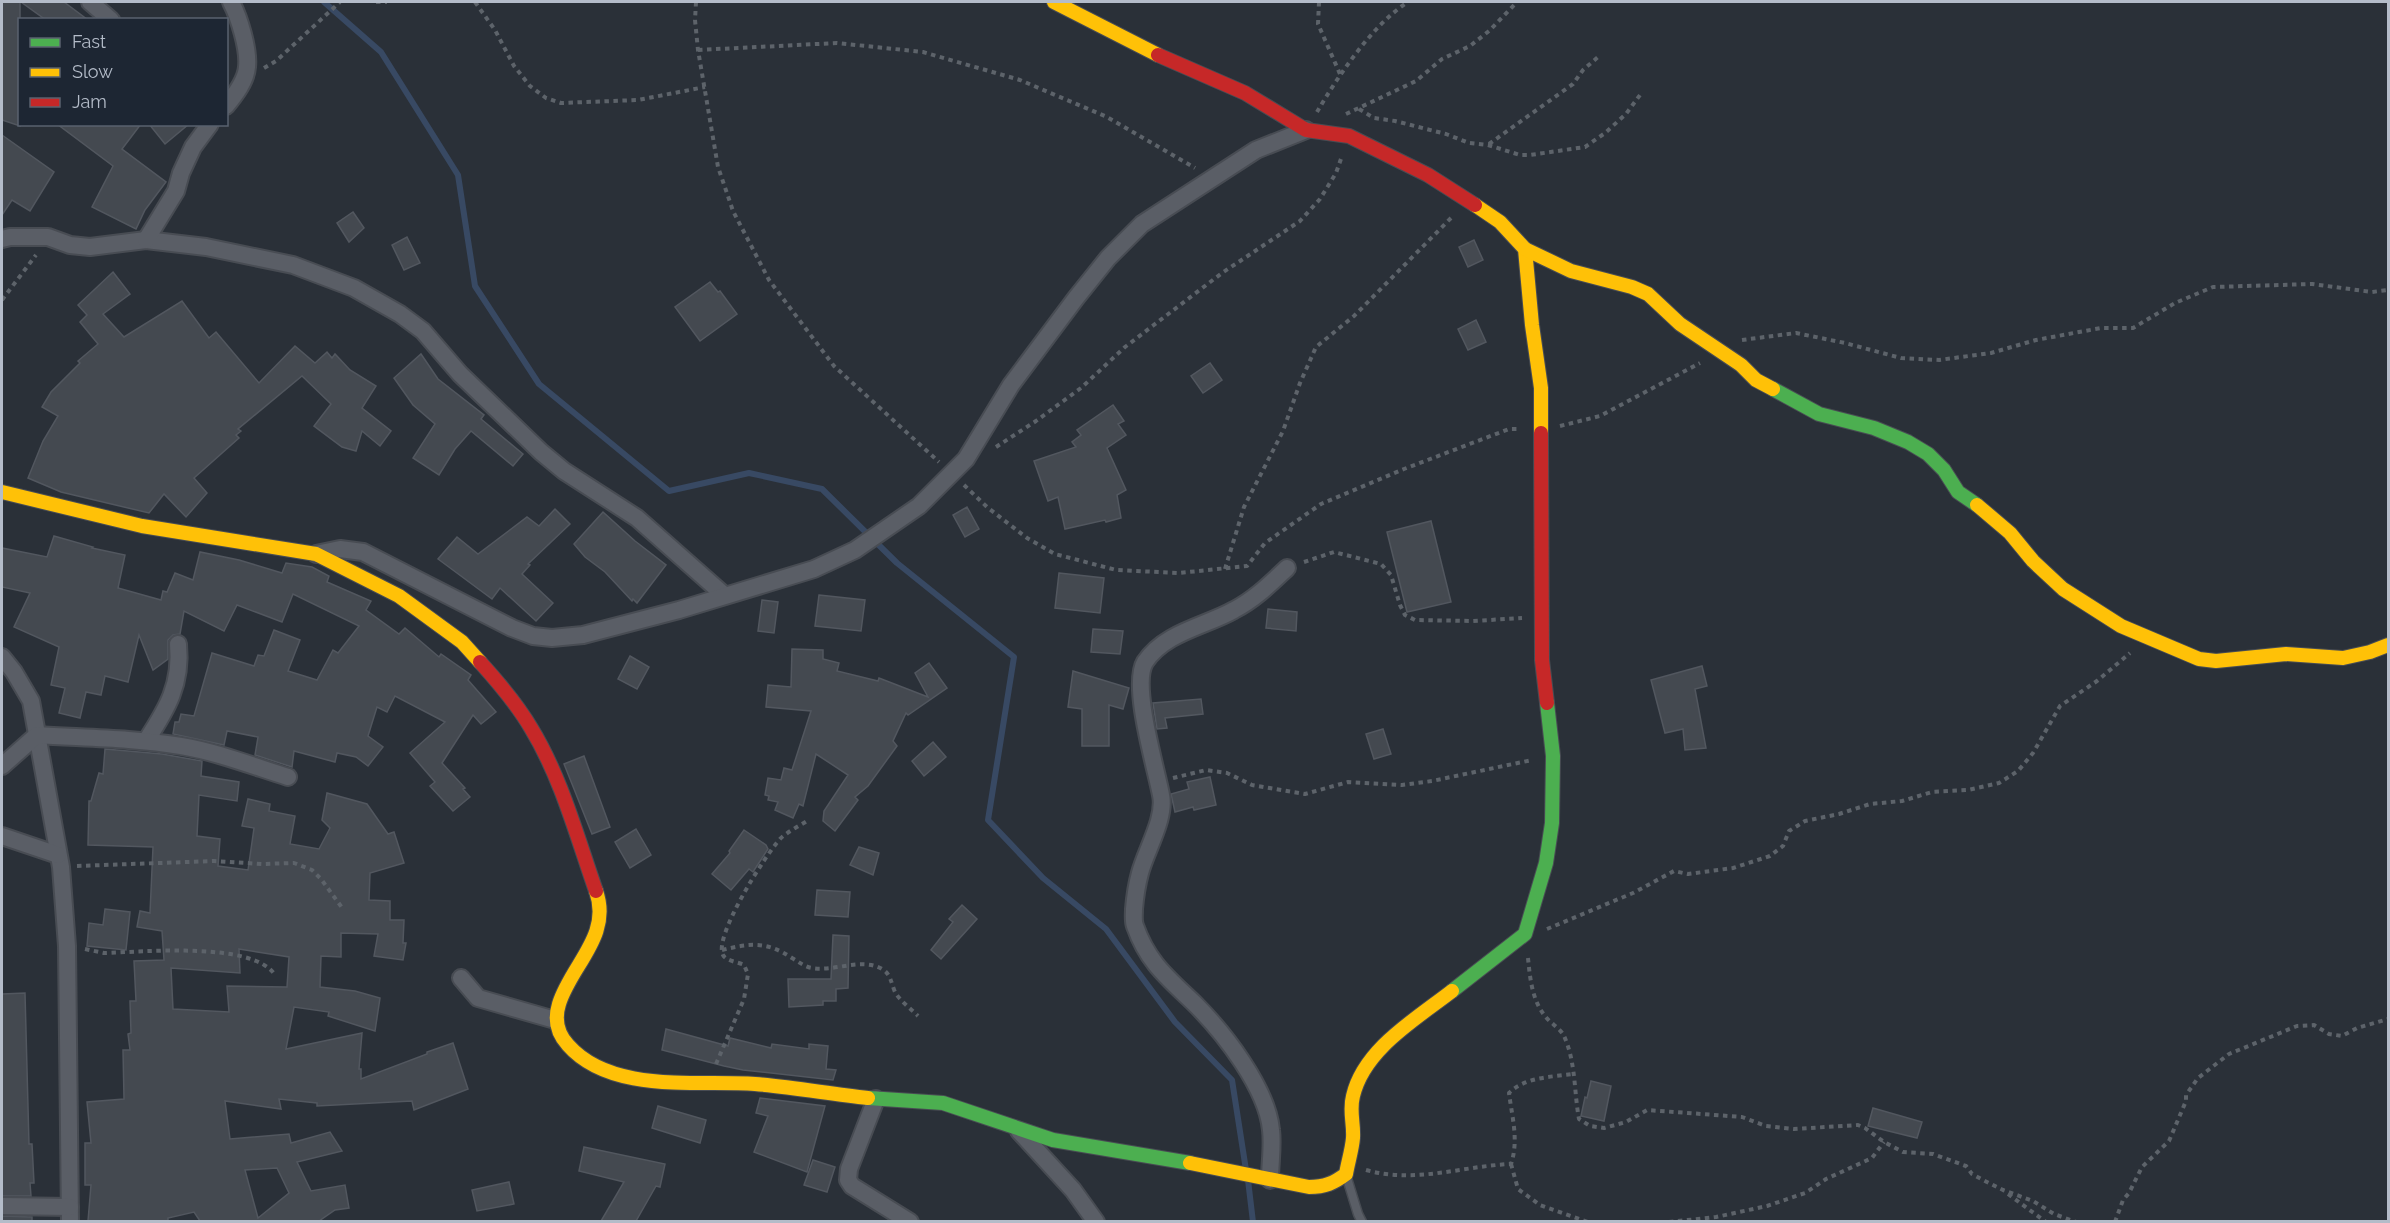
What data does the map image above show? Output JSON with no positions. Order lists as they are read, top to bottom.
{
  "legend": ["Fast", "Slow", "Jam"]
}
